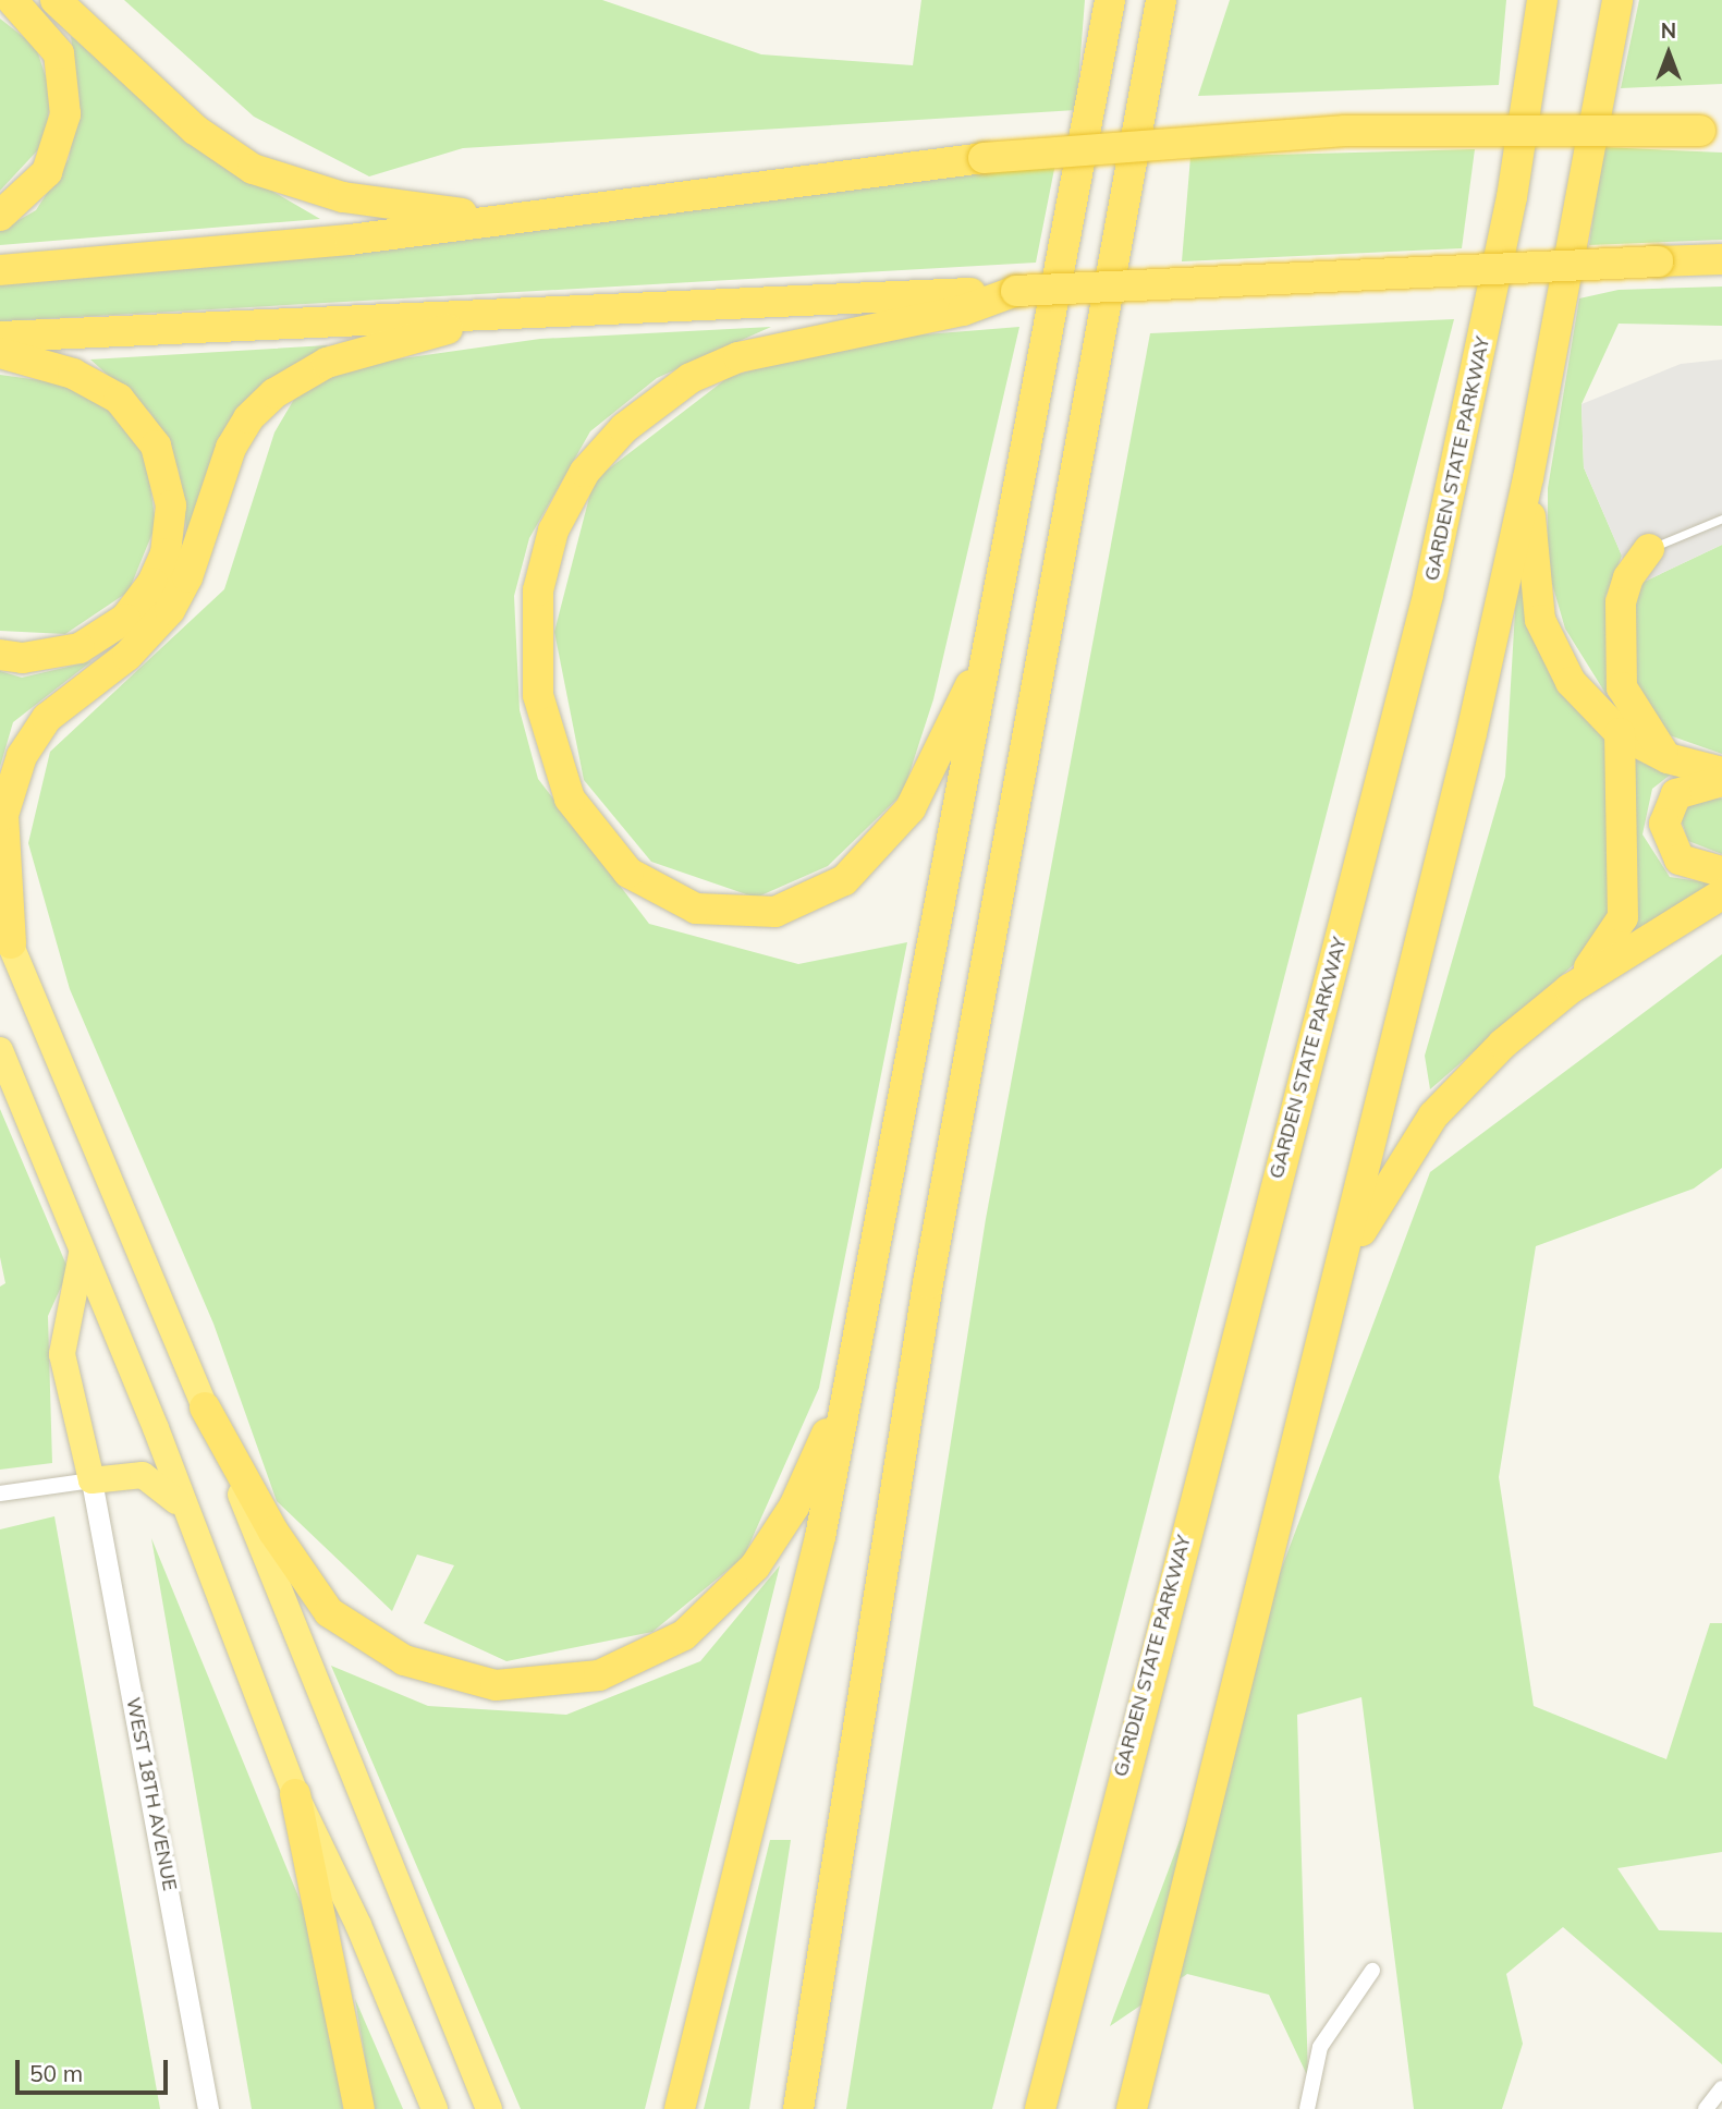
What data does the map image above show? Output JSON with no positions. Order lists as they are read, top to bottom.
{
  "streets": {
    "highway": ["GARDEN STATE PARKWAY"],
    "street": ["WEST 18TH AVENUE"]
  },
  "scale_bar": "50 m",
  "north": "top"
}
